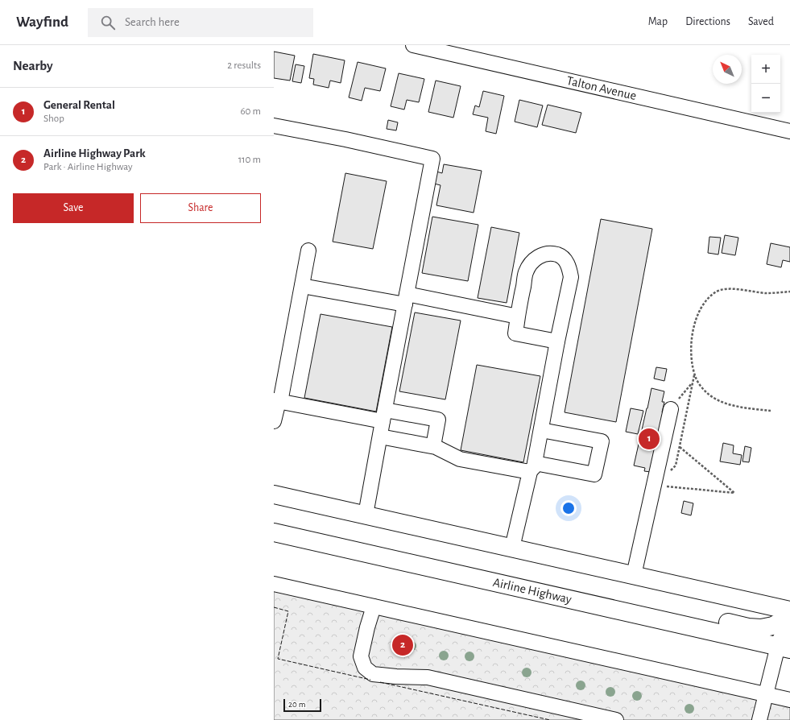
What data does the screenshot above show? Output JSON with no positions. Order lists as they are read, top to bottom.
{
  "streets": {
    "highway": ["Airline Highway"],
    "street": ["Talton Avenue"]
  },
  "scale_bar": "20 m",
  "north": "top left",
  "page": {
    "header": "Wayfind",
    "search": "Search here",
    "nav": ["Map", "Directions", "Saved"],
    "heading": ["Nearby", "2 results"],
    "map_buttons": ["+", "−"],
    "list": [
      {
        "mark": "1",
        "name": "General Rental",
        "note": "Shop",
        "value": "60 m"
      },
      {
        "mark": "2",
        "name": "Airline Highway Park",
        "note": "Park · Airline Highway",
        "value": "110 m"
      }
    ],
    "buttons": ["Save", "Share"],
    "pins": ["1", "2"],
    "scale": "20 m"
  }
}
